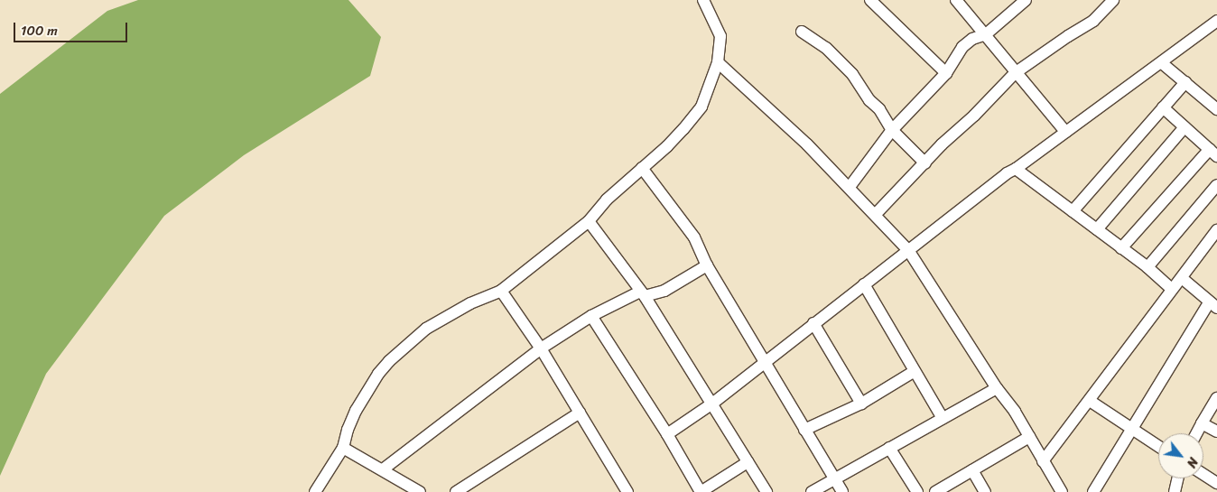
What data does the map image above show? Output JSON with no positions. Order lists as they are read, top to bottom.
{
  "scale_bar": "100 m",
  "north": "bottom right"
}
